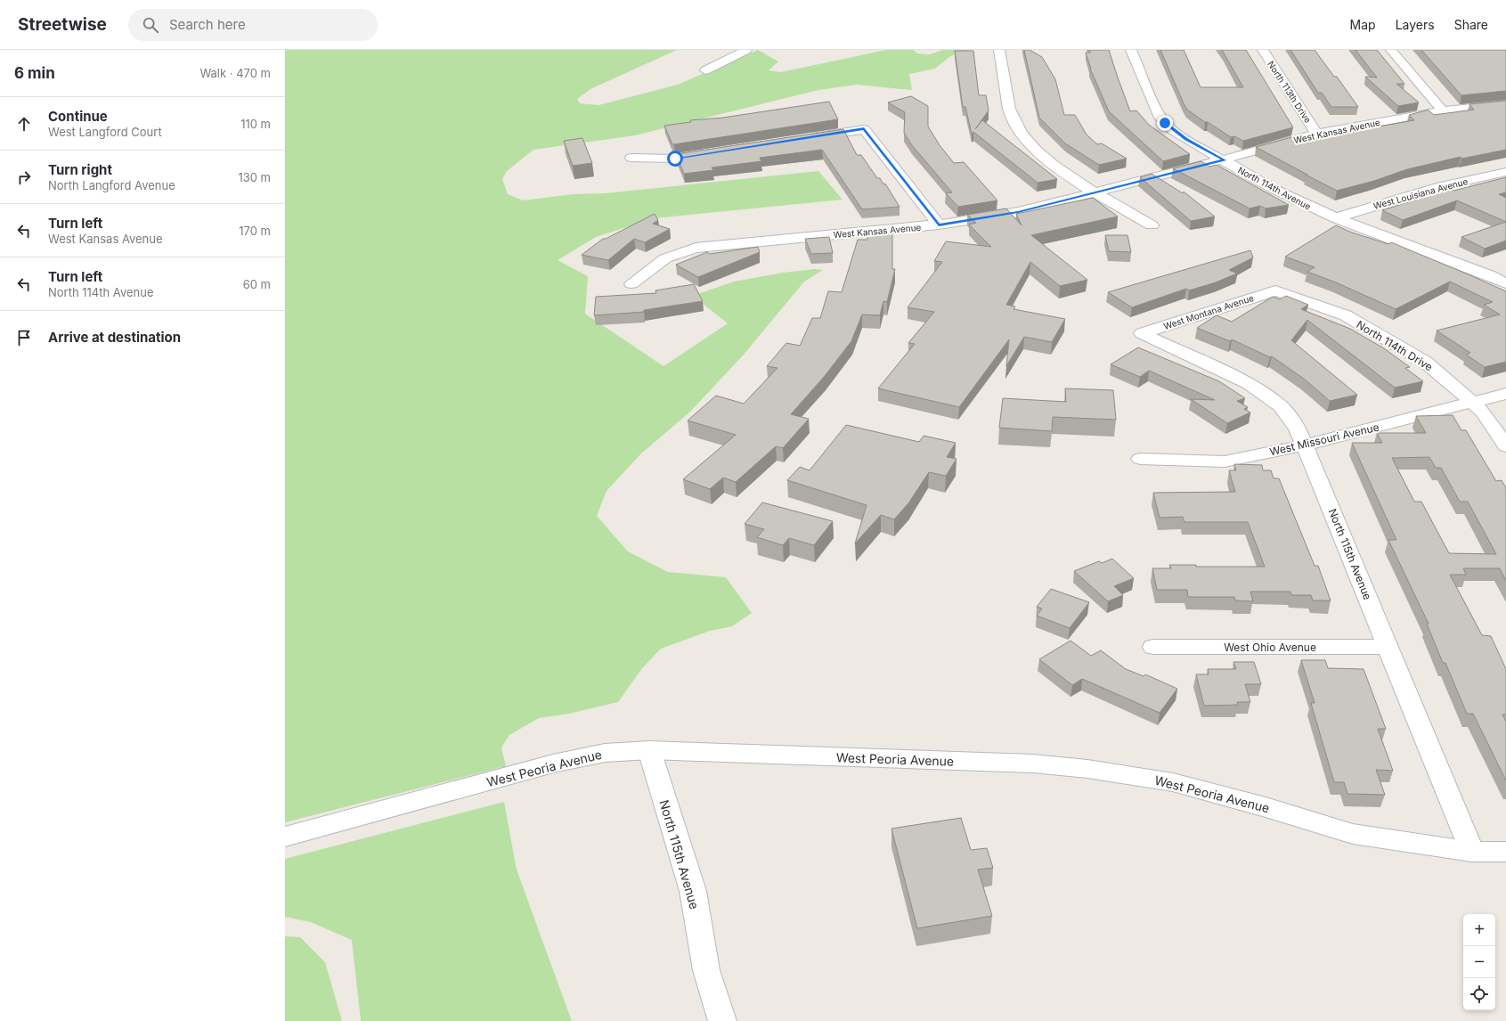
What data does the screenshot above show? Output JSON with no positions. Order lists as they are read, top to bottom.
{
  "streets": {
    "street": [
      "North 113th Drive",
      "West Kansas Avenue",
      "North 114th Avenue",
      "West Louisiana Avenue",
      "West Montana Avenue",
      "North 114th Drive",
      "West Missouri Avenue",
      "North 115th Avenue",
      "West Ohio Avenue",
      "West Peoria Avenue"
    ]
  },
  "crossings": [
    ["North 113th Drive", "West Kansas Avenue"],
    ["West Kansas Avenue", "North 114th Avenue"],
    ["North 114th Avenue", "West Louisiana Avenue"],
    ["West Montana Avenue", "North 114th Drive"],
    ["West Montana Avenue", "North 115th Avenue"],
    ["North 114th Drive", "West Missouri Avenue"],
    ["West Missouri Avenue", "North 115th Avenue"],
    ["North 115th Avenue", "West Ohio Avenue"],
    ["North 115th Avenue", "West Peoria Avenue"]
  ],
  "page": {
    "header": "Streetwise",
    "search": "Search here",
    "nav": ["Map", "Layers", "Share"],
    "heading": ["6 min", "Walk · 470 m"],
    "list": [
      ["Continue", "West Langford Court", "110 m"],
      ["Turn right", "North Langford Avenue", "130 m"],
      ["Turn left", "West Kansas Avenue", "170 m"],
      ["Turn left", "North 114th Avenue", "60 m"],
      "Arrive at destination"
    ],
    "map_buttons": ["+", "−"]
  }
}
